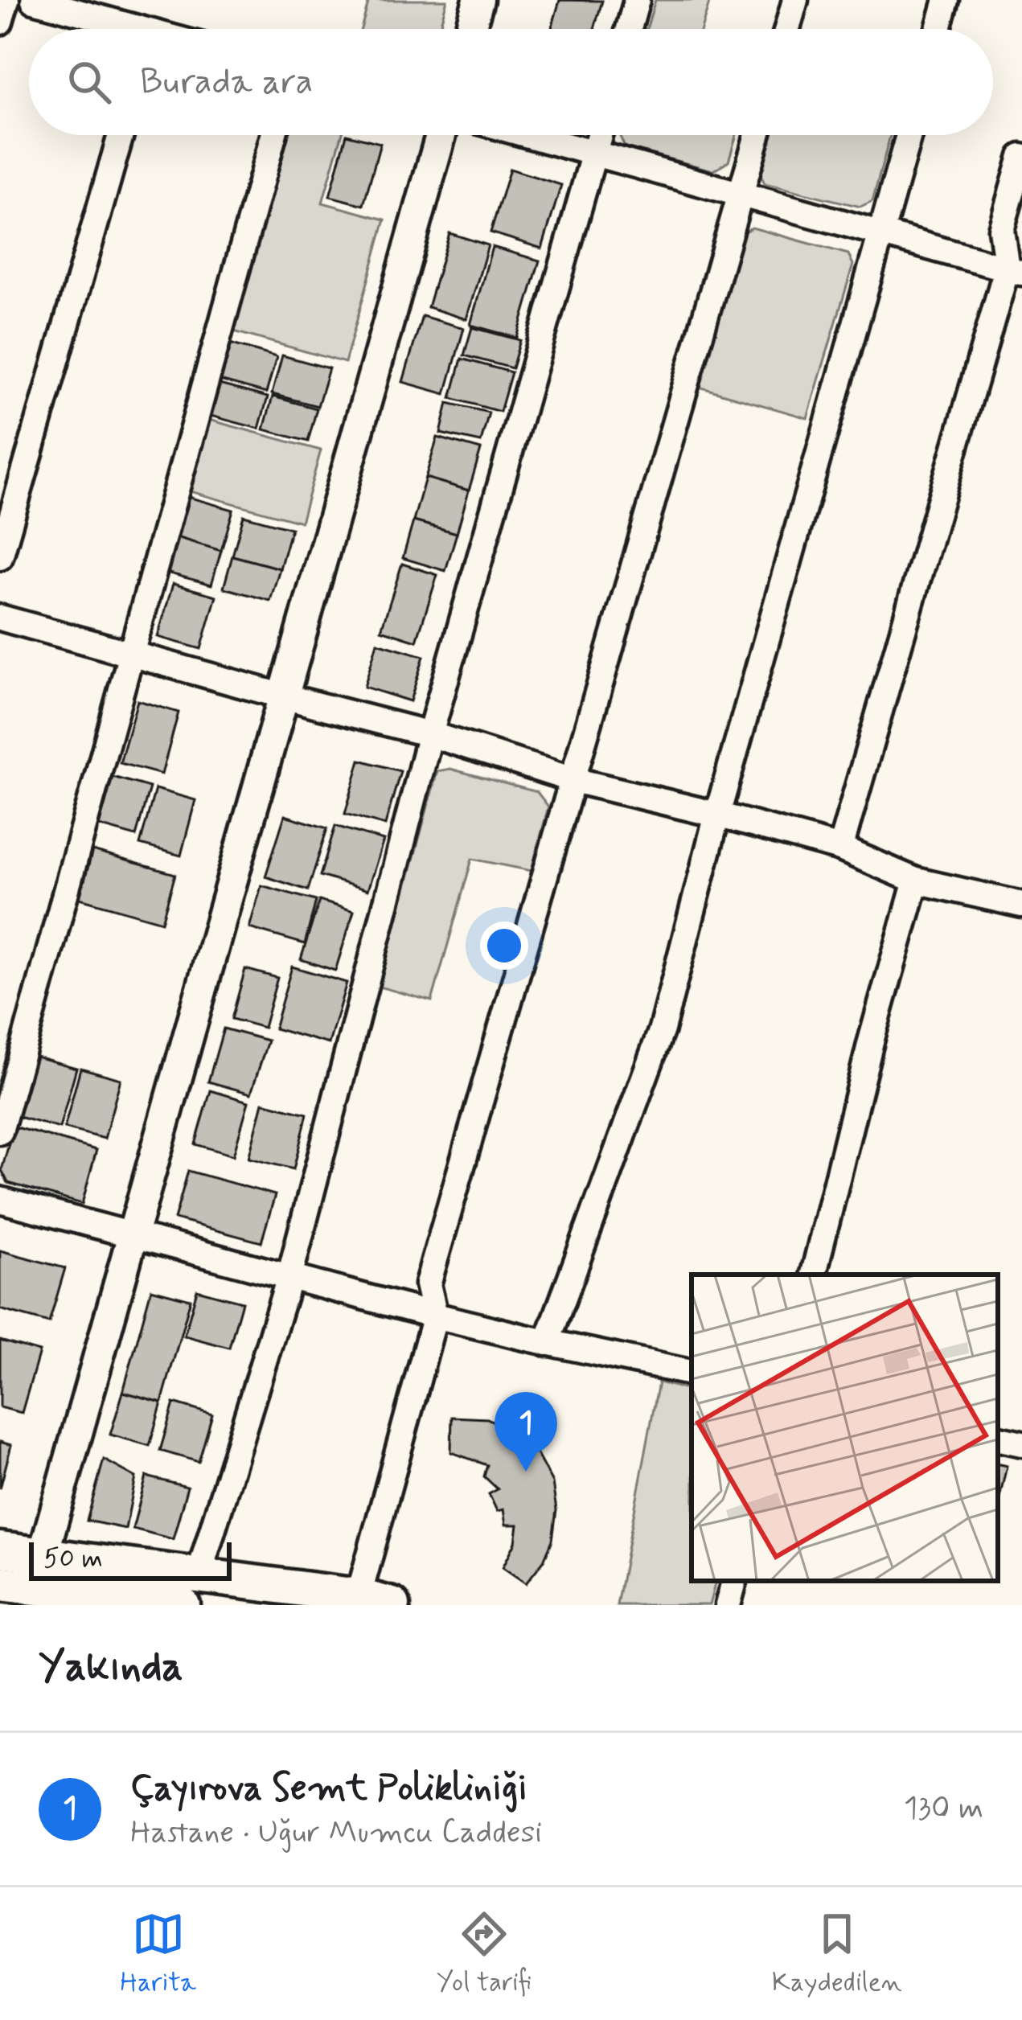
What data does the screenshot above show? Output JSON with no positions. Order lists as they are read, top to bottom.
{
  "scale_bar": "50 m",
  "page": {
    "search": "Burada ara",
    "pins": "1",
    "scale": "50 m",
    "heading": "Yakında",
    "list": [
      {
        "mark": "1",
        "name": "Çayırova Semt Polikliniği",
        "note": "Hastane · Uğur Mumcu Caddesi",
        "value": "130 m"
      }
    ],
    "nav": ["Harita", "Yol tarifi", "Kaydedilen"]
  }
}
